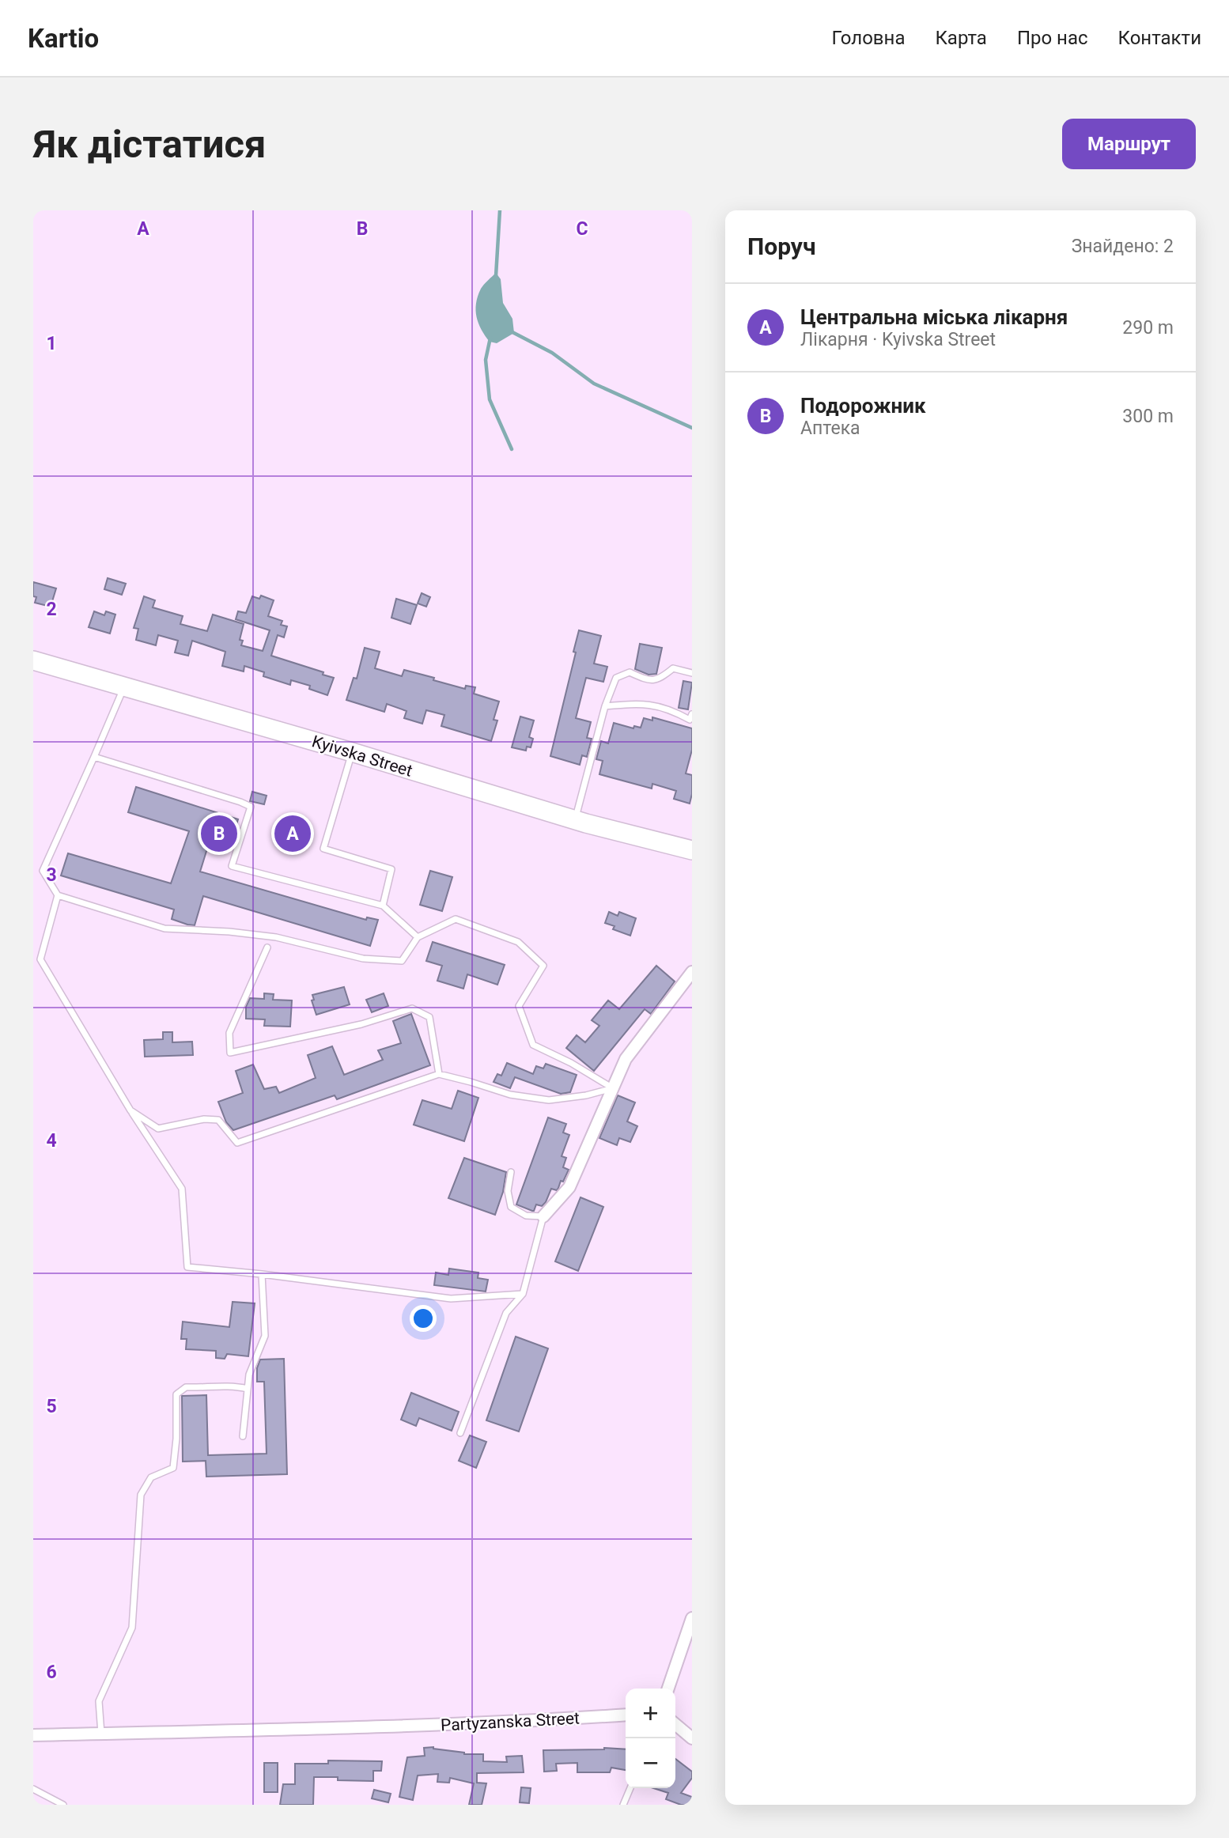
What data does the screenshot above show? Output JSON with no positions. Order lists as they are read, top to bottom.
{
  "streets": {
    "main road": ["Kyivska Street"],
    "street": ["Partyzanska Street"]
  },
  "page": {
    "header": "Kartio",
    "nav": [
      "Головна",
      "Карта",
      "Про нас",
      "Контакти"
    ],
    "buttons": "Маршрут",
    "title": "Як дістатися",
    "heading": ["Поруч", "Знайдено: 2"],
    "list": [
      {
        "mark": "A",
        "name": "Центральна міська лікарня",
        "note": "Лікарня · Kyivska Street",
        "value": "290 m"
      },
      {
        "mark": "B",
        "name": "Подорожник",
        "note": "Аптека",
        "value": "300 m"
      }
    ],
    "pins": ["A", "B"],
    "map_buttons": ["+", "−"]
  },
  "grid": {
    "columns": ["A", "B", "C"],
    "rows": [
      "1",
      "2",
      "3",
      "4",
      "5",
      "6"
    ]
  }
}
